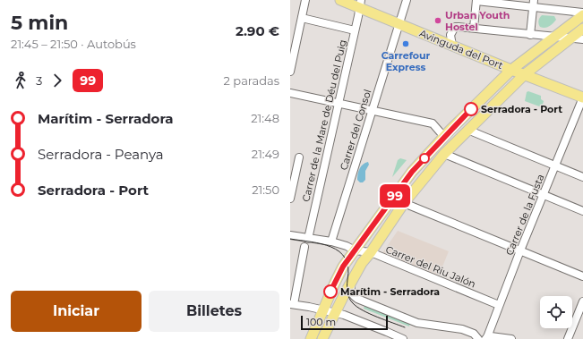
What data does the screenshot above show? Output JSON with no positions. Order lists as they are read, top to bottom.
{
  "streets": {
    "main road": ["Avinguda del Port"],
    "street": [
      "Carrer de la Mare de Déu del Puig",
      "Carrer del Consol",
      "Carrer de la Fusta",
      "Carrer del Riu Jalón"
    ]
  },
  "crossings": [
    ["Avinguda del Port", "Carrer de la Mare de Déu del Puig"],
    ["Avinguda del Port", "Carrer del Consol"],
    ["Avinguda del Port", "Carrer de la Fusta"],
    ["Carrer de la Mare de Déu del Puig", "Carrer del Riu Jalón"],
    ["Carrer del Consol", "Carrer del Riu Jalón"],
    ["Carrer de la Fusta", "Carrer del Riu Jalón"]
  ],
  "places": [
    "Urban Youth Hostel",
    "Carrefour Express",
    "Serradora - Port",
    "Marítim - Serradora"
  ],
  "lines": ["bus line 99"],
  "scale_bar": "100 m",
  "page": {
    "heading": ["5 min", "21:45 – 21:50 · Autobús", "2.90 €"],
    "on_map": "99",
    "legs": ["3", "99", "2 paradas"],
    "list": [
      {
        "name": "Marítim - Serradora",
        "value": "21:48"
      },
      {
        "name": "Serradora - Peanya",
        "value": "21:49"
      },
      {
        "name": "Serradora - Port",
        "value": "21:50"
      }
    ],
    "buttons": ["Iniciar", "Billetes"],
    "scale": "100 m"
  }
}
